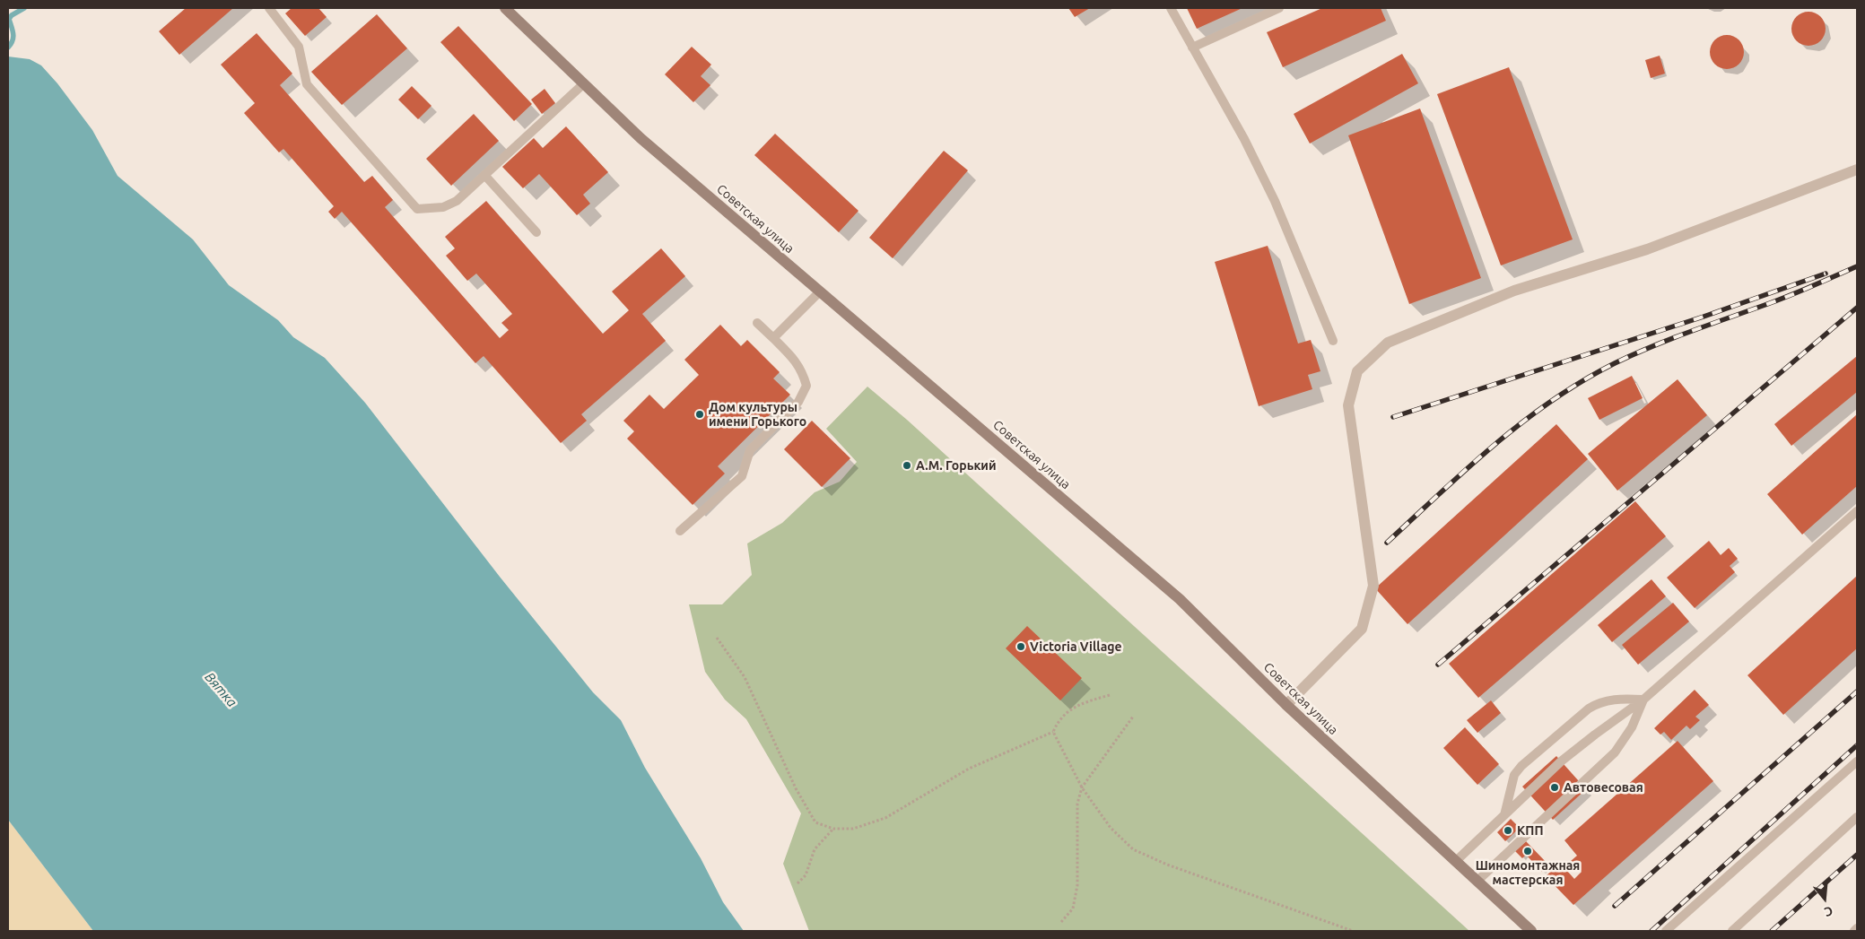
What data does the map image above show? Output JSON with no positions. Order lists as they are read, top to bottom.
{
  "streets": {
    "main road": ["Советская улица"]
  },
  "water": ["Вятка"],
  "places": [
    "Дом культуры имени Горького",
    "А.М. Горький",
    "Victoria Village",
    "Автовесовая",
    "КПП",
    "Шиномонтажная мастерская"
  ],
  "north": "bottom"
}
